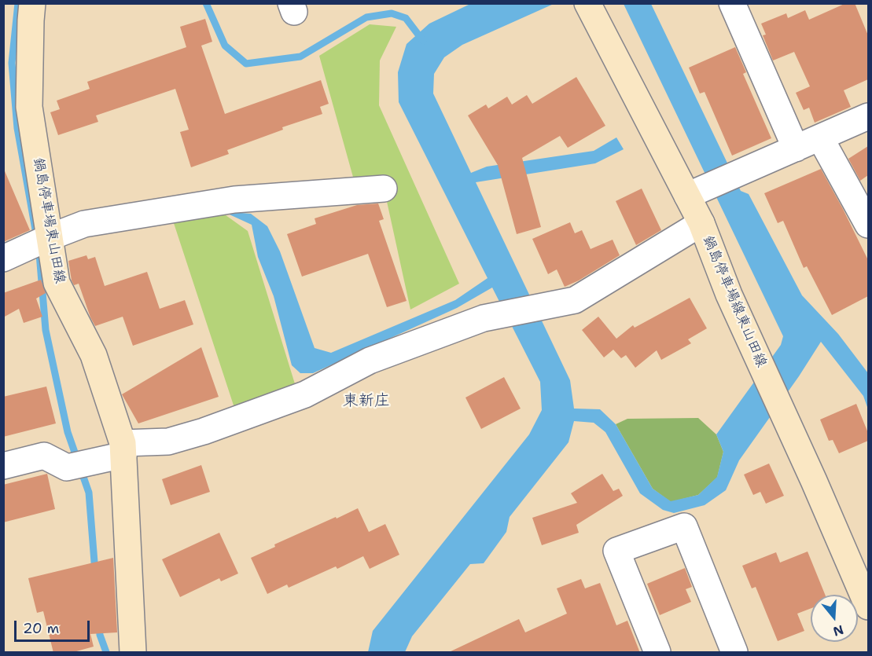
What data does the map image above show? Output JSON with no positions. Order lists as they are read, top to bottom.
{
  "streets": {
    "main road": ["鍋島停車場東山田線", "鍋島停車場線東山田線"]
  },
  "districts": ["東新庄"],
  "scale_bar": "20 m",
  "north": "bottom"
}
